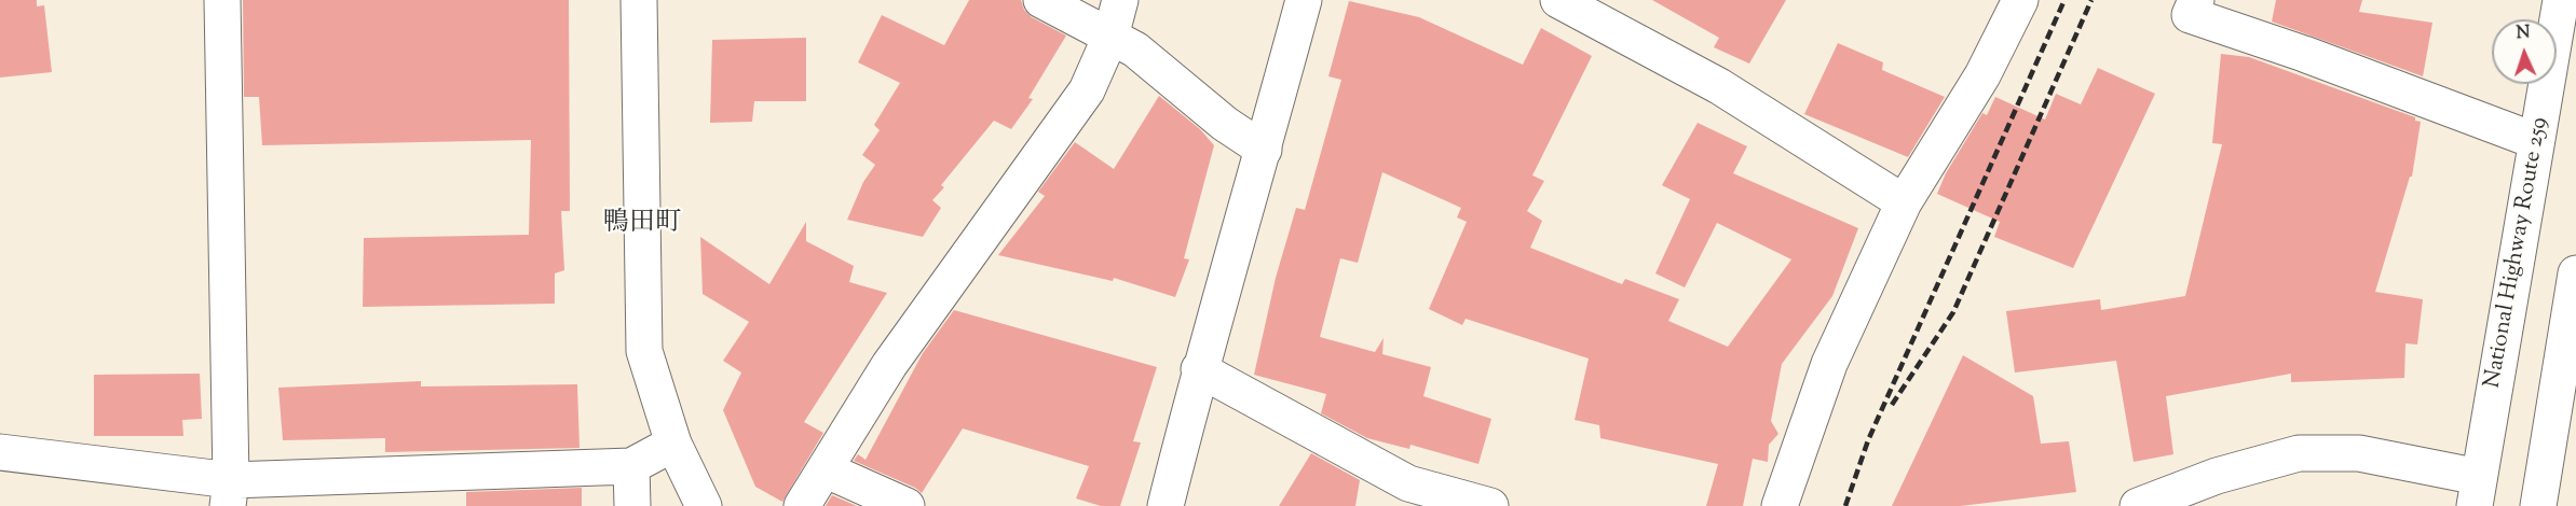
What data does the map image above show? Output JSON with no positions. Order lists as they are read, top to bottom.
{
  "streets": {
    "main road": ["National Highway Route 259"]
  },
  "districts": ["鴨田町"],
  "north": "top"
}
